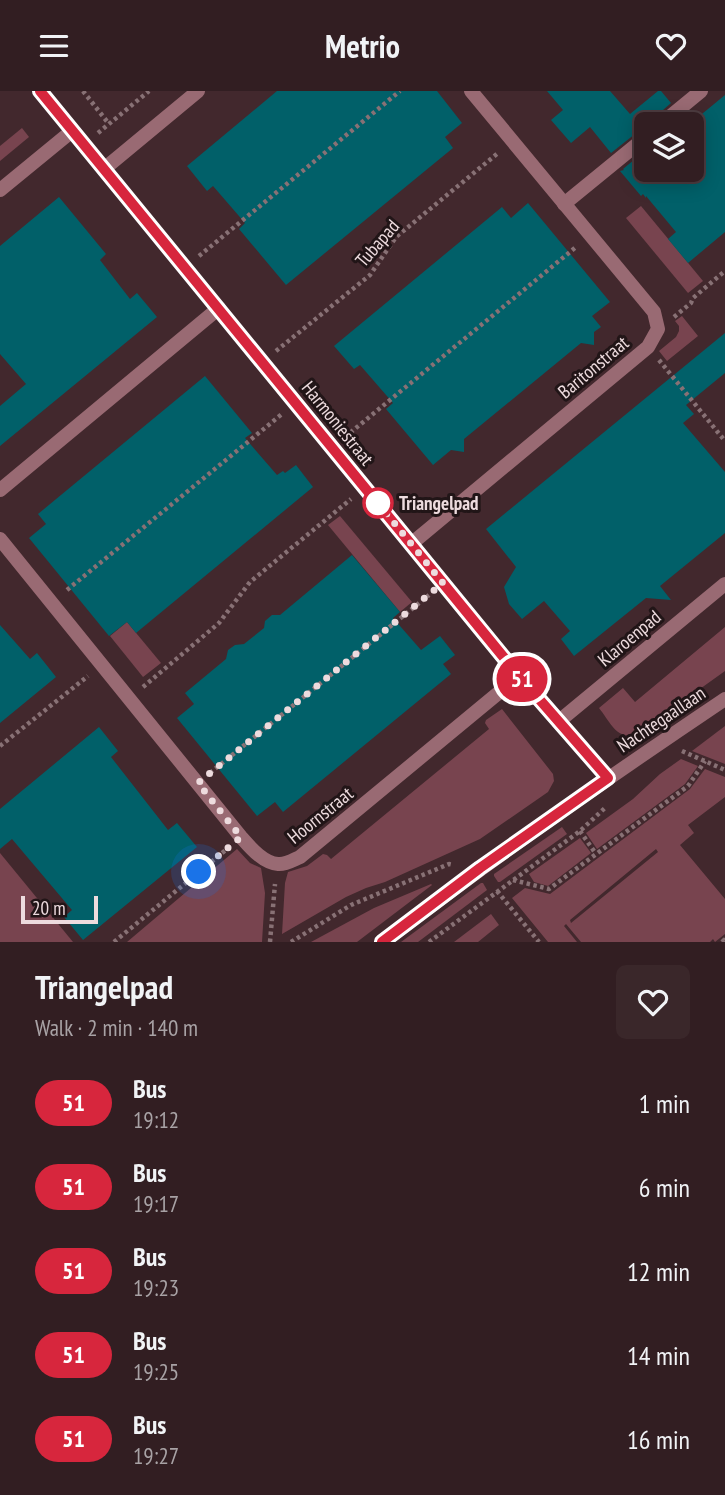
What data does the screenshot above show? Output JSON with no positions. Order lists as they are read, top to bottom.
{
  "streets": {
    "street": [
      "Baritonstraat",
      "Harmoniestraat",
      "Klaroenpad",
      "Nachtegaallaan",
      "Hoornstraat"
    ],
    "path": ["Tubapad"]
  },
  "crossings": [
    ["Tubapad", "Harmoniestraat"],
    ["Baritonstraat", "Harmoniestraat"],
    ["Harmoniestraat", "Klaroenpad"],
    ["Harmoniestraat", "Nachtegaallaan"],
    ["Harmoniestraat", "Hoornstraat"]
  ],
  "places": ["Triangelpad"],
  "lines": ["bus line 51"],
  "scale_bar": "20 m",
  "page": {
    "header": "Metrio",
    "on_map": "51",
    "scale": "20 m",
    "heading": ["Triangelpad", "Walk · 2 min · 140 m"],
    "list": [
      {
        "mark": "51",
        "name": "Bus",
        "note": "19:12",
        "value": "1 min"
      },
      {
        "mark": "51",
        "name": "Bus",
        "note": "19:17",
        "value": "6 min"
      },
      {
        "mark": "51",
        "name": "Bus",
        "note": "19:23",
        "value": "12 min"
      },
      {
        "mark": "51",
        "name": "Bus",
        "note": "19:25",
        "value": "14 min"
      },
      {
        "mark": "51",
        "name": "Bus",
        "note": "19:27",
        "value": "16 min"
      }
    ]
  }
}
